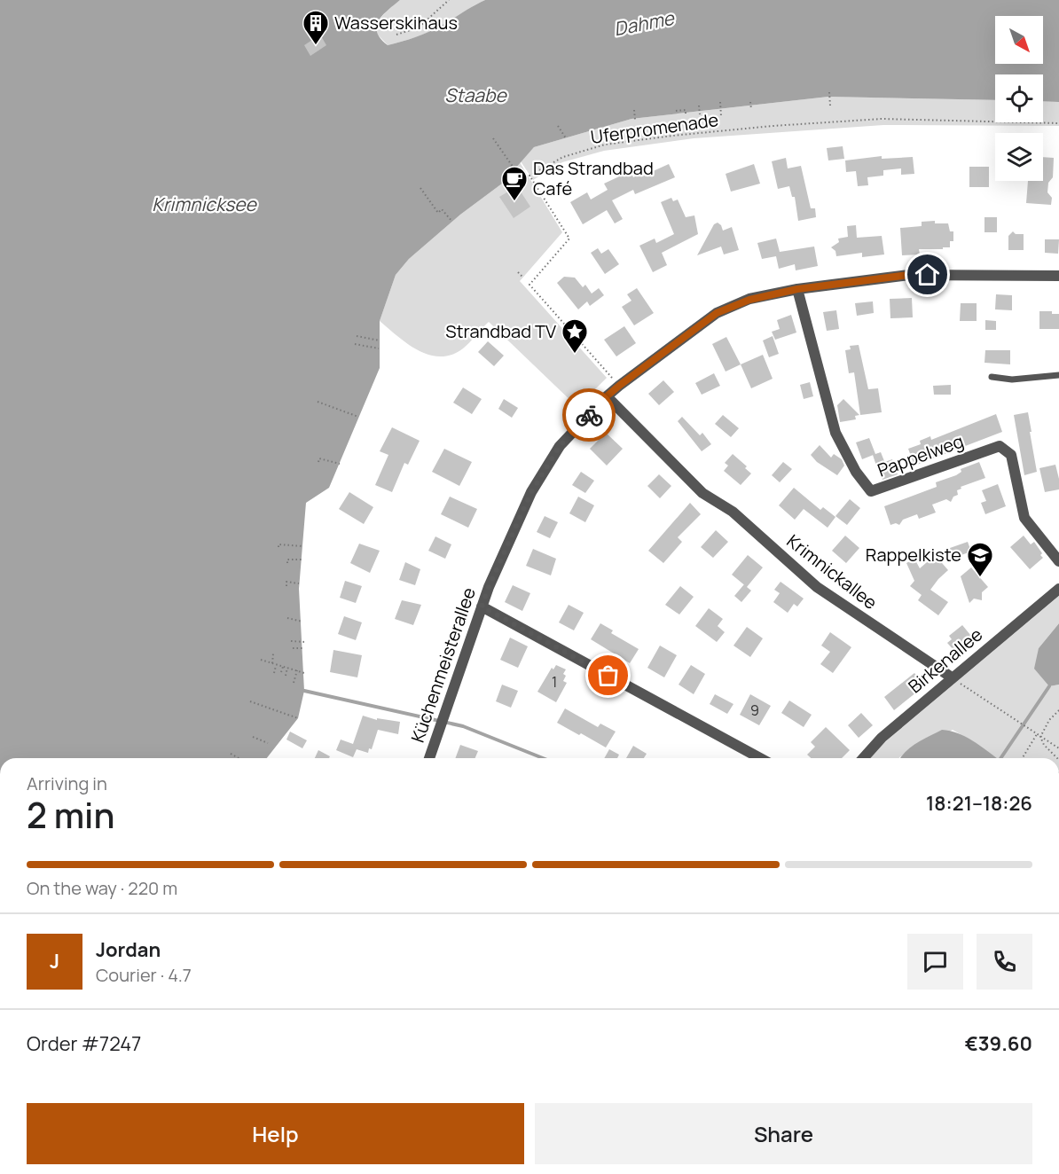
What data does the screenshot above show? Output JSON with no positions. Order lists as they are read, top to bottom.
{
  "streets": {
    "street": [
      "Pappelweg",
      "Krimnickallee",
      "Birkenallee",
      "Küchenmeisterallee"
    ],
    "path": ["Uferpromenade"]
  },
  "crossings": [
    ["Uferpromenade", "Küchenmeisterallee"],
    ["Pappelweg", "Küchenmeisterallee"],
    ["Krimnickallee", "Birkenallee"],
    ["Krimnickallee", "Küchenmeisterallee"]
  ],
  "water": ["Dahme", "Staabe", "Krimnicksee"],
  "places": {
    "building": ["Wasserskihaus"],
    "cafe": ["Das Strandbad Café"],
    "place": ["Strandbad TV"],
    "school or university": ["Rappelkiste"]
  },
  "house_numbers": ["1", "9"],
  "north": "bottom right",
  "page": {
    "heading": ["2 min", "Arriving in", "18:21–18:26"],
    "panel": [
      "Jordan",
      "Courier · 4.7",
      "Order #7247",
      "€39.60"
    ],
    "bar": "On the way · 220 m",
    "round": "J",
    "buttons": ["Help", "Share"]
  }
}
